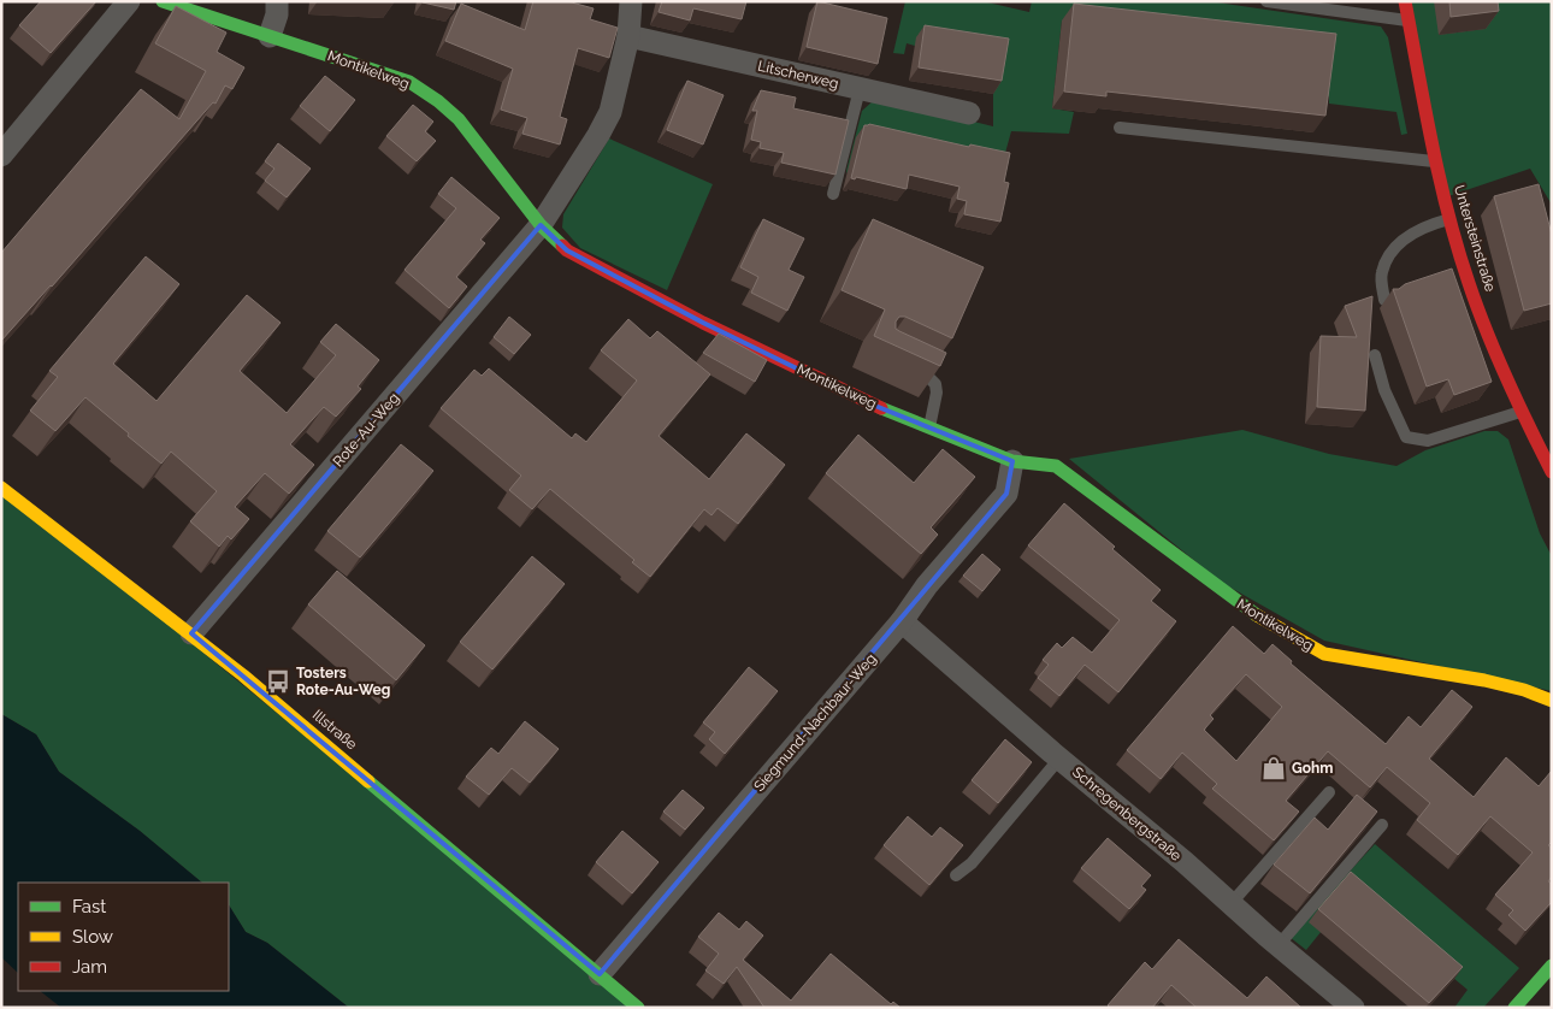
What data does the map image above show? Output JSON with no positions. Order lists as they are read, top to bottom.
{
  "streets": {
    "street": [
      "Montikelweg",
      "Litscherweg",
      "Untersteinstraße",
      "Rote-Au-Weg",
      "Siegmund-Nachbaur-Weg",
      "Illstraße",
      "Schregenbergstraße"
    ]
  },
  "crossings": [
    ["Montikelweg", "Rote-Au-Weg"],
    ["Montikelweg", "Siegmund-Nachbaur-Weg"],
    ["Rote-Au-Weg", "Illstraße"],
    ["Siegmund-Nachbaur-Weg", "Illstraße"],
    ["Siegmund-Nachbaur-Weg", "Schregenbergstraße"]
  ],
  "places": {
    "bus stop": ["Tosters Rote-Au-Weg"],
    "shop": ["Gohm"]
  },
  "legend": ["Fast", "Slow", "Jam"]
}
